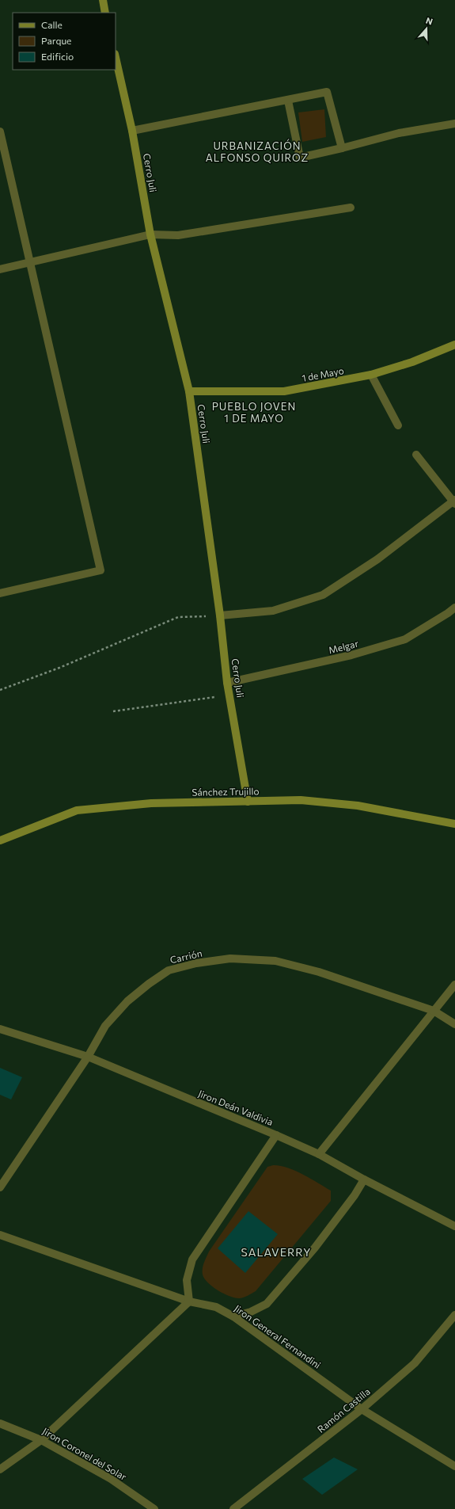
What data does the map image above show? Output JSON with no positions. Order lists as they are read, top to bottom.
{
  "streets": {
    "street": [
      "Cerro Juli",
      "1 de Mayo",
      "Melgar",
      "Sánchez Trujillo",
      "Carrión",
      "Jiron Deán Valdivia",
      "Jiron General Fernandini",
      "Ramón Castilla",
      "Jiron Coronel del Solar"
    ]
  },
  "crossings": [
    ["Cerro Juli", "1 de Mayo"],
    ["Cerro Juli", "Melgar"],
    ["Cerro Juli", "Sánchez Trujillo"],
    ["Carrión", "Jiron Deán Valdivia"],
    ["Jiron General Fernandini", "Ramón Castilla"]
  ],
  "districts": ["URBANIZACIÓN ALFONSO QUIROZ", "PUEBLO JOVEN 1 DE MAYO", "SALAVERRY"],
  "legend": ["Calle", "Parque", "Edificio"],
  "north": "top"
}
